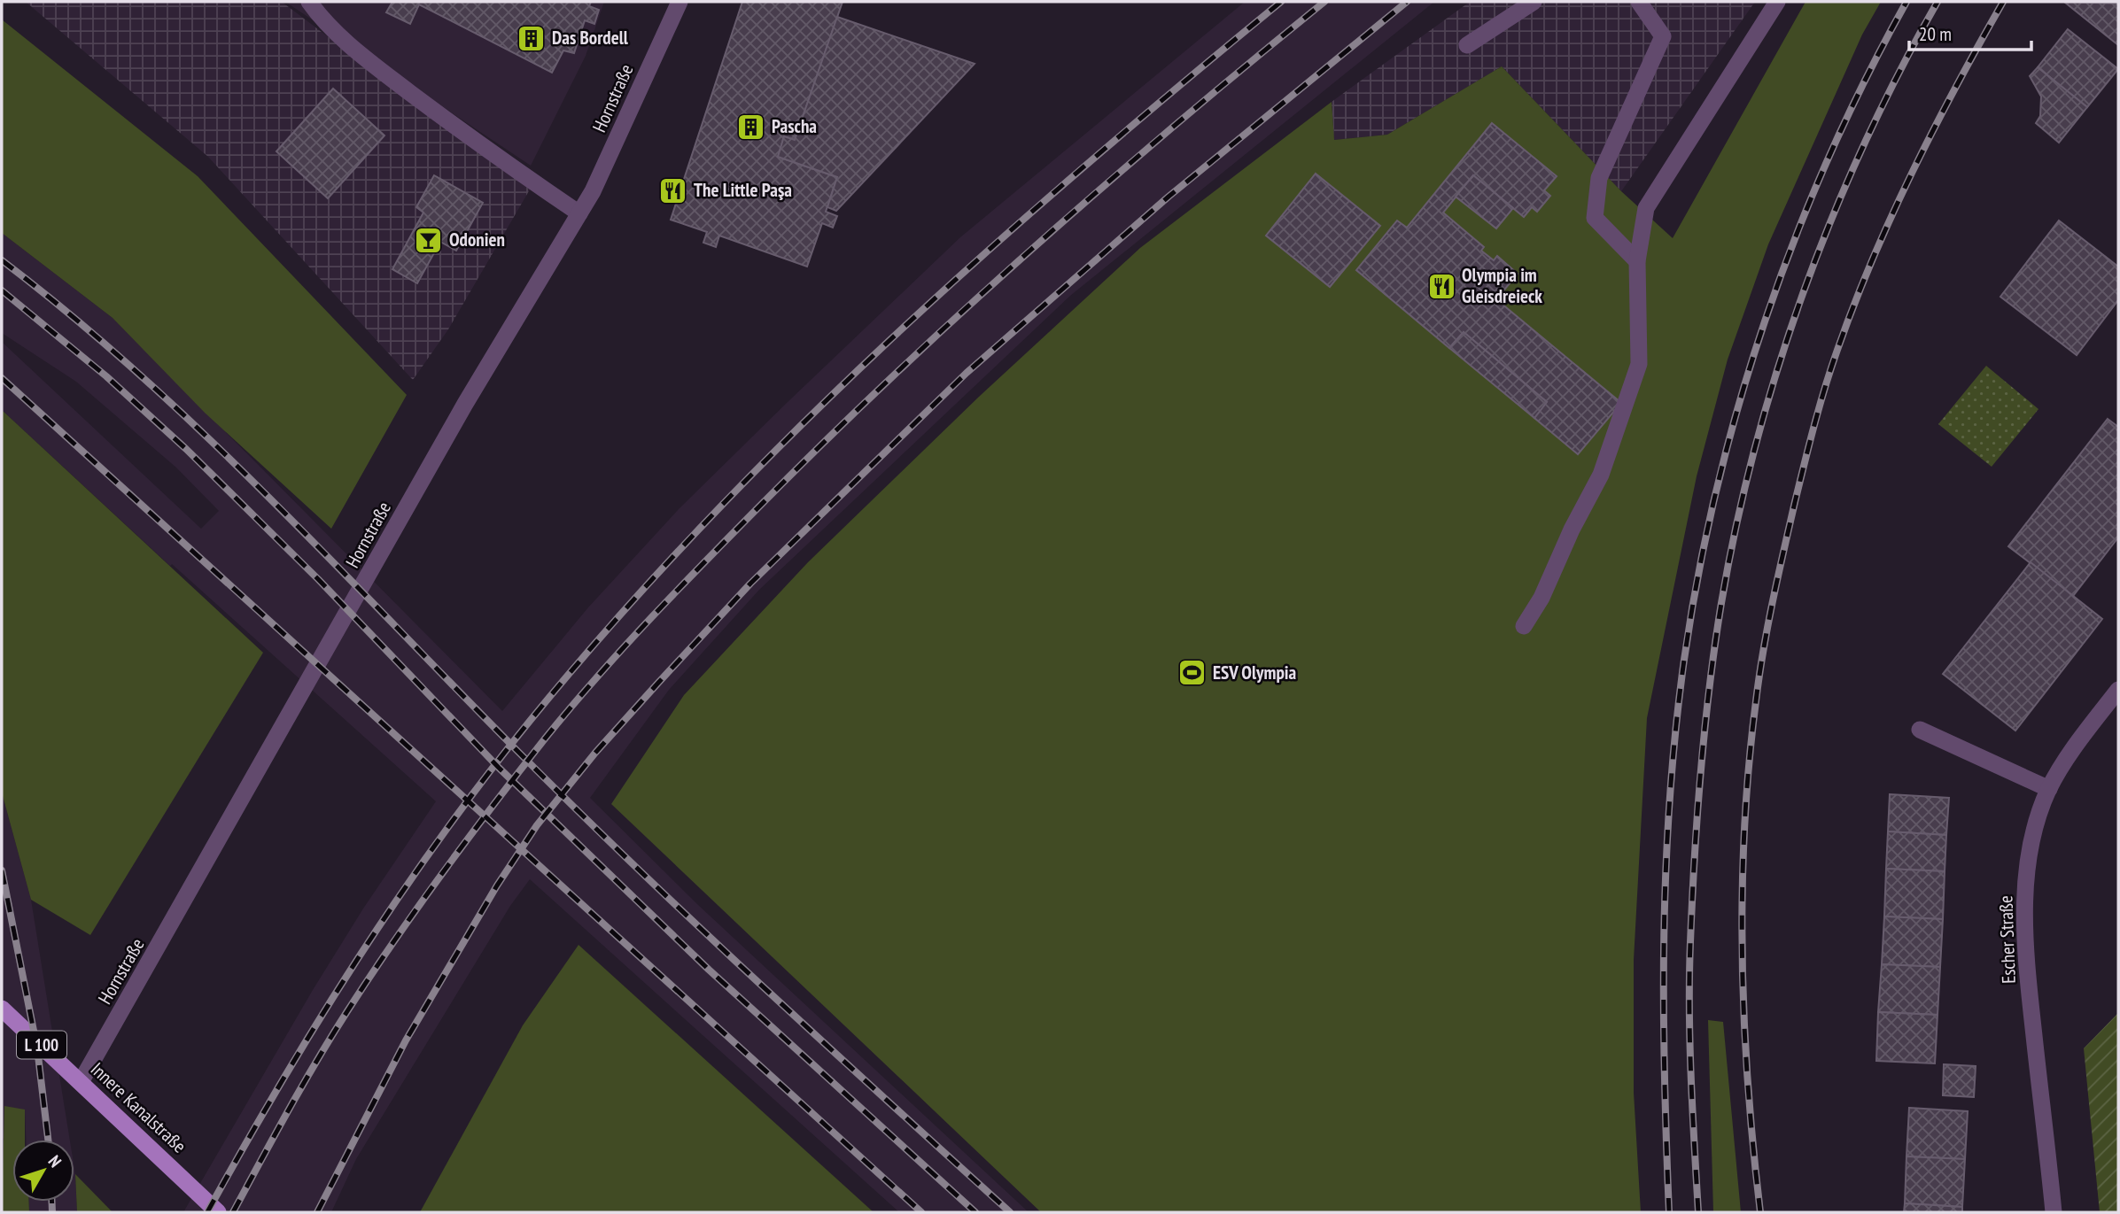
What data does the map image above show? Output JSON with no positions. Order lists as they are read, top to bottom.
{
  "streets": {
    "main road": ["L 100", "Innere Kanalstraße"],
    "street": ["Hornstraße", "Escher Straße"]
  },
  "crossings": [
    ["Hornstraße", "Innere Kanalstraße"]
  ],
  "places": {
    "building": ["Das Bordell", "Pascha"],
    "restaurant": ["The Little Paşa", "Olympia im Gleisdreieck"],
    "bar": ["Odonien"],
    "sports": ["ESV Olympia"]
  },
  "scale_bar": "20 m",
  "north": "top right"
}
